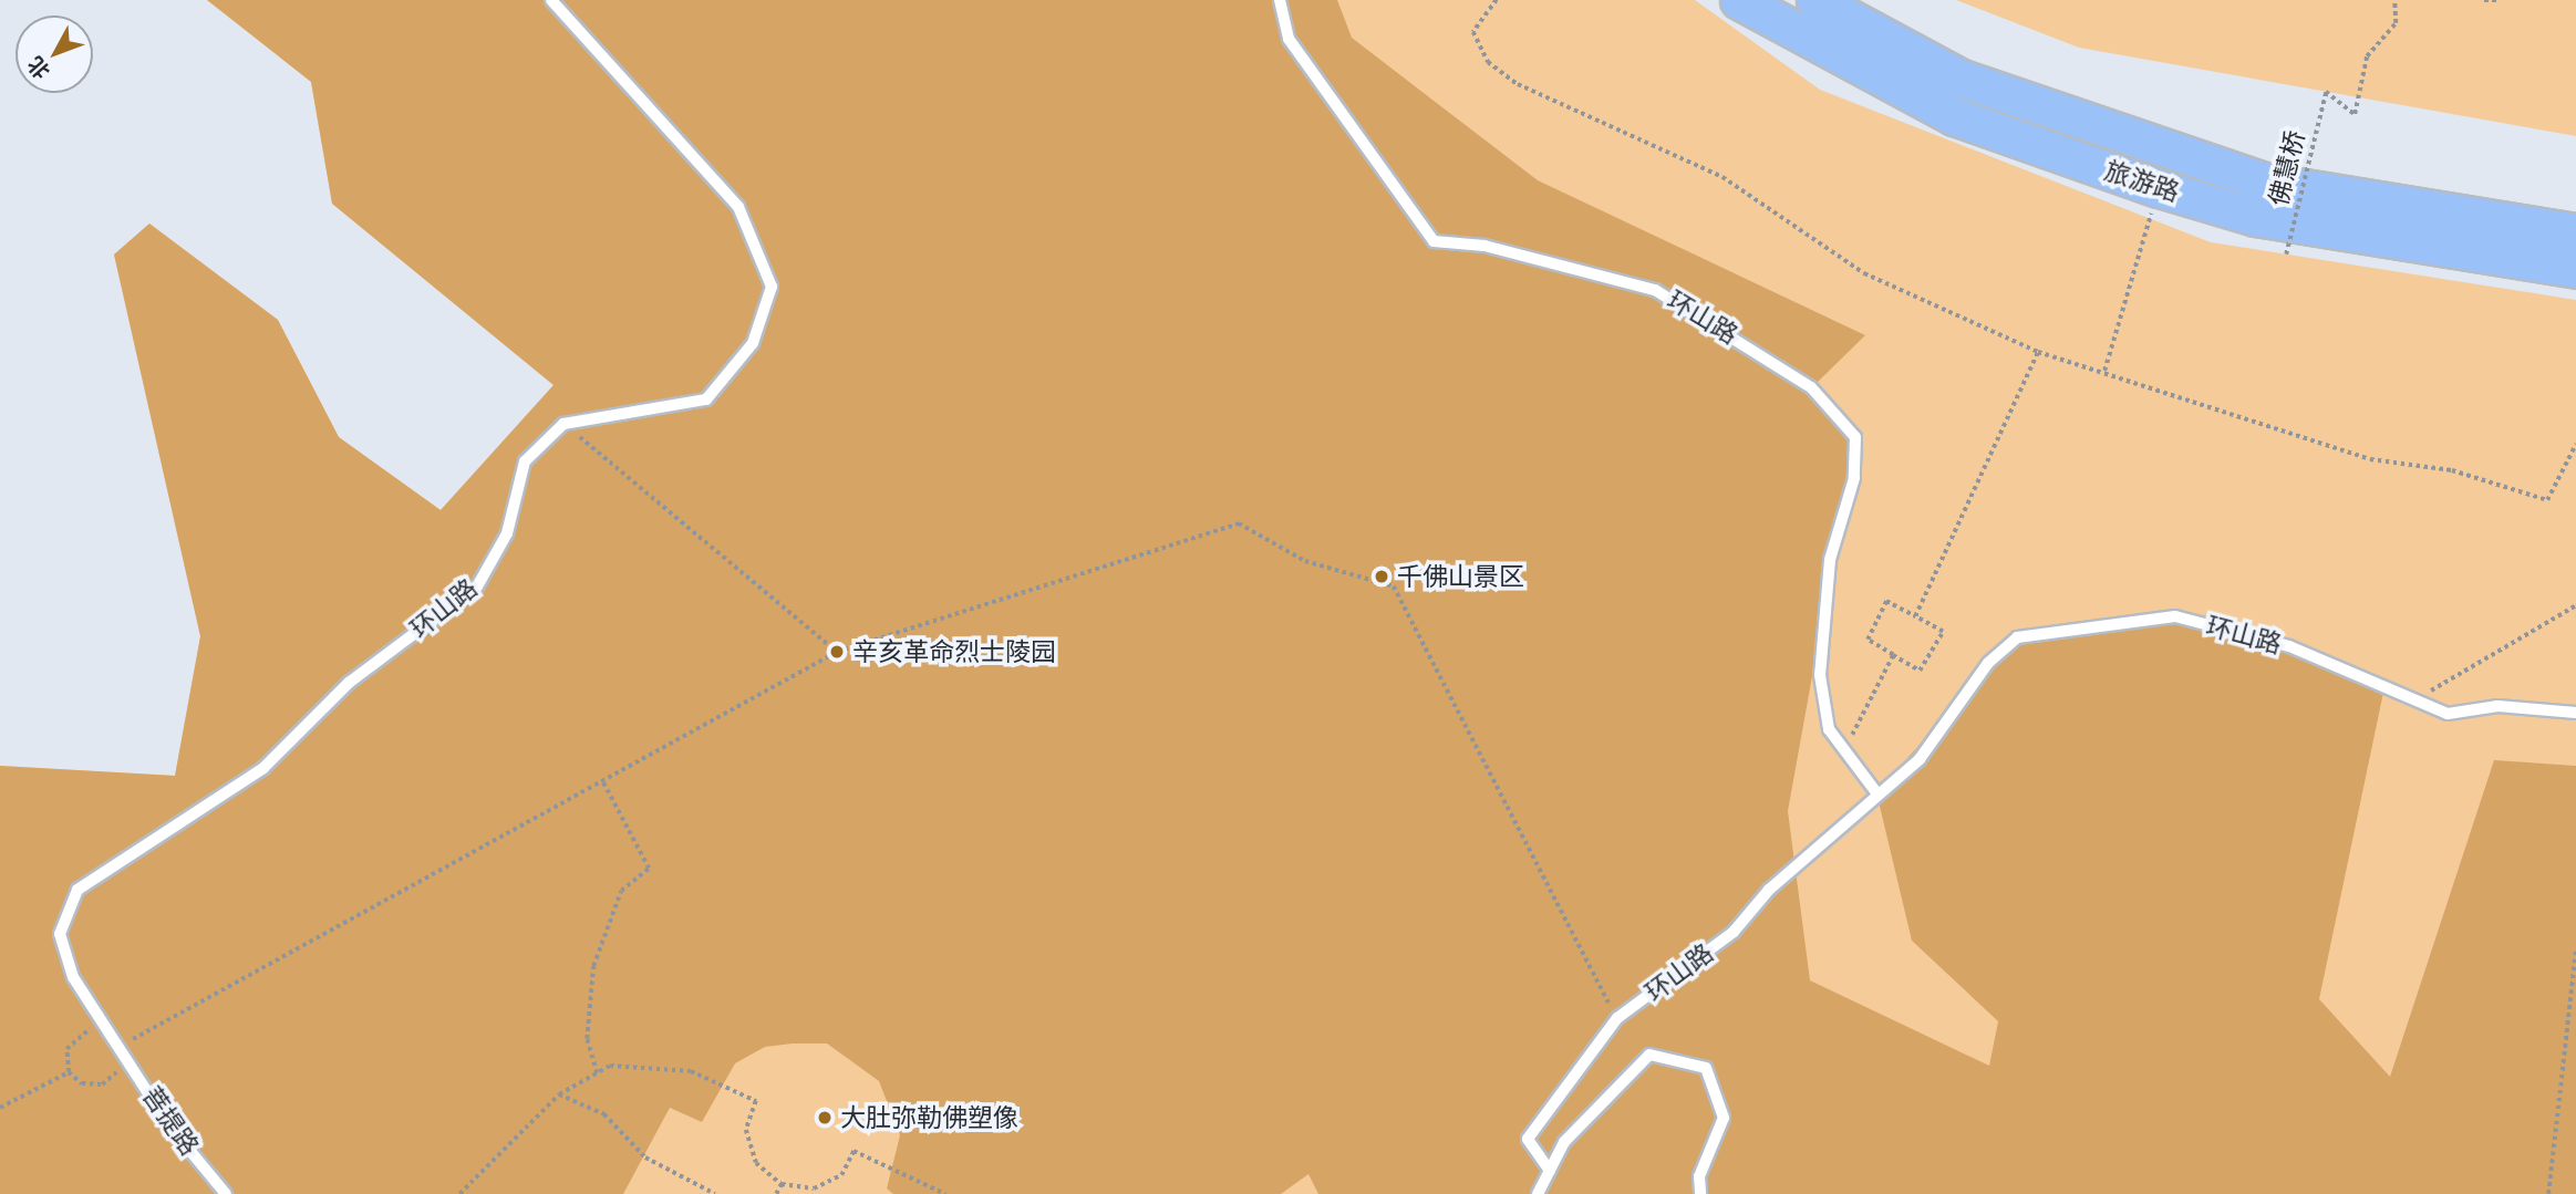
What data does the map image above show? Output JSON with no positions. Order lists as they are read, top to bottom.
{
  "streets": {
    "main road": ["旅游路"],
    "lane": ["环山路", "菩提路"],
    "path": ["佛慧桥"]
  },
  "crossings": [
    ["环山路", "菩提路"]
  ],
  "places": ["千佛山景区", "辛亥革命烈士陵园", "大肚弥勒佛塑像"],
  "north": "bottom left"
}
